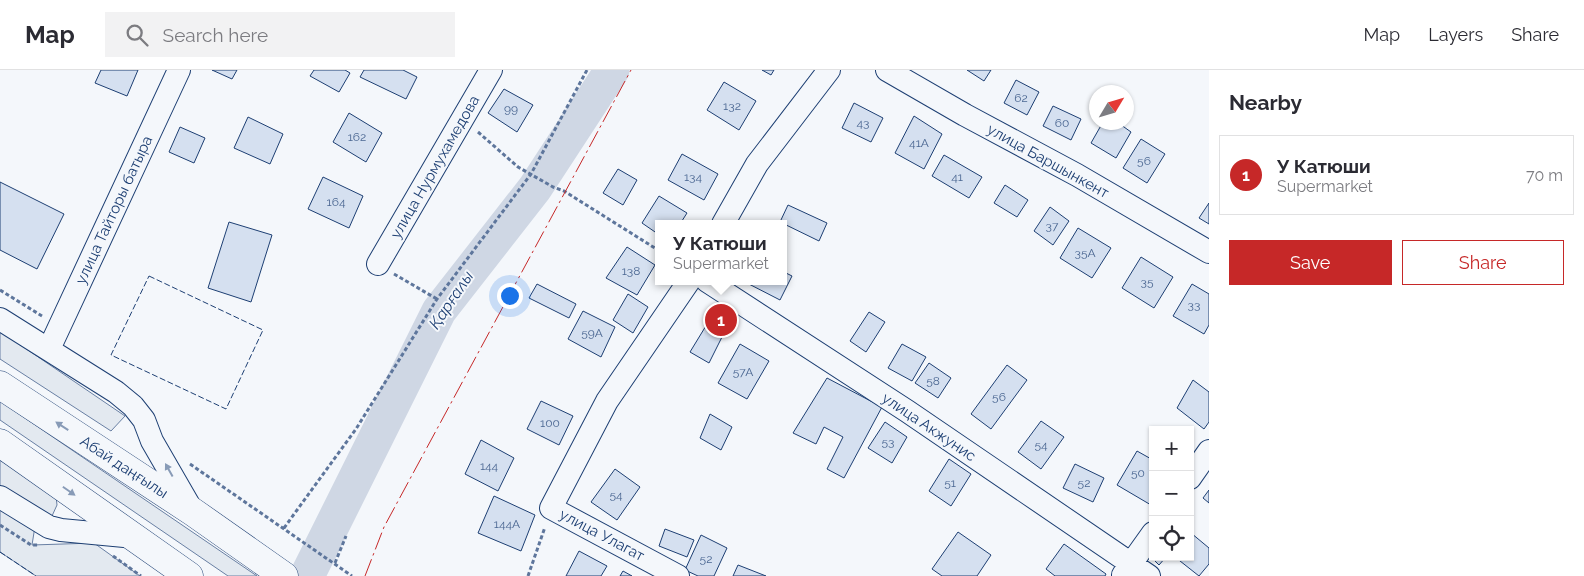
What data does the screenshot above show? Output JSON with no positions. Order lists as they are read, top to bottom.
{
  "streets": {
    "main road": ["Абай даңғылы"],
    "street": [
      "улица Баршынкент",
      "улица Нурмухамедова",
      "улица Тайторы батыра",
      "улица Акжунис",
      "улица Улагат"
    ]
  },
  "water": ["Қарғалы"],
  "house_numbers": [
    "62",
    "132",
    "99",
    "43",
    "60",
    "162",
    "41А",
    "56",
    "134",
    "41",
    "164",
    "37",
    "35А",
    "138",
    "35",
    "33",
    "59А",
    "57А",
    "58",
    "56",
    "100",
    "53",
    "54",
    "144",
    "50",
    "51",
    "52",
    "54",
    "144А",
    "52"
  ],
  "north": "top right",
  "page": {
    "header": "Map",
    "search": "Search here",
    "nav": ["Map", "Layers", "Share"],
    "heading": "Nearby",
    "list": [
      {
        "mark": "1",
        "name": "У Катюши",
        "note": "Supermarket",
        "value": "70 m"
      }
    ],
    "popup": ["У Катюши", "Supermarket"],
    "buttons": ["Save", "Share"],
    "pins": "1",
    "map_buttons": ["+", "−"]
  }
}
